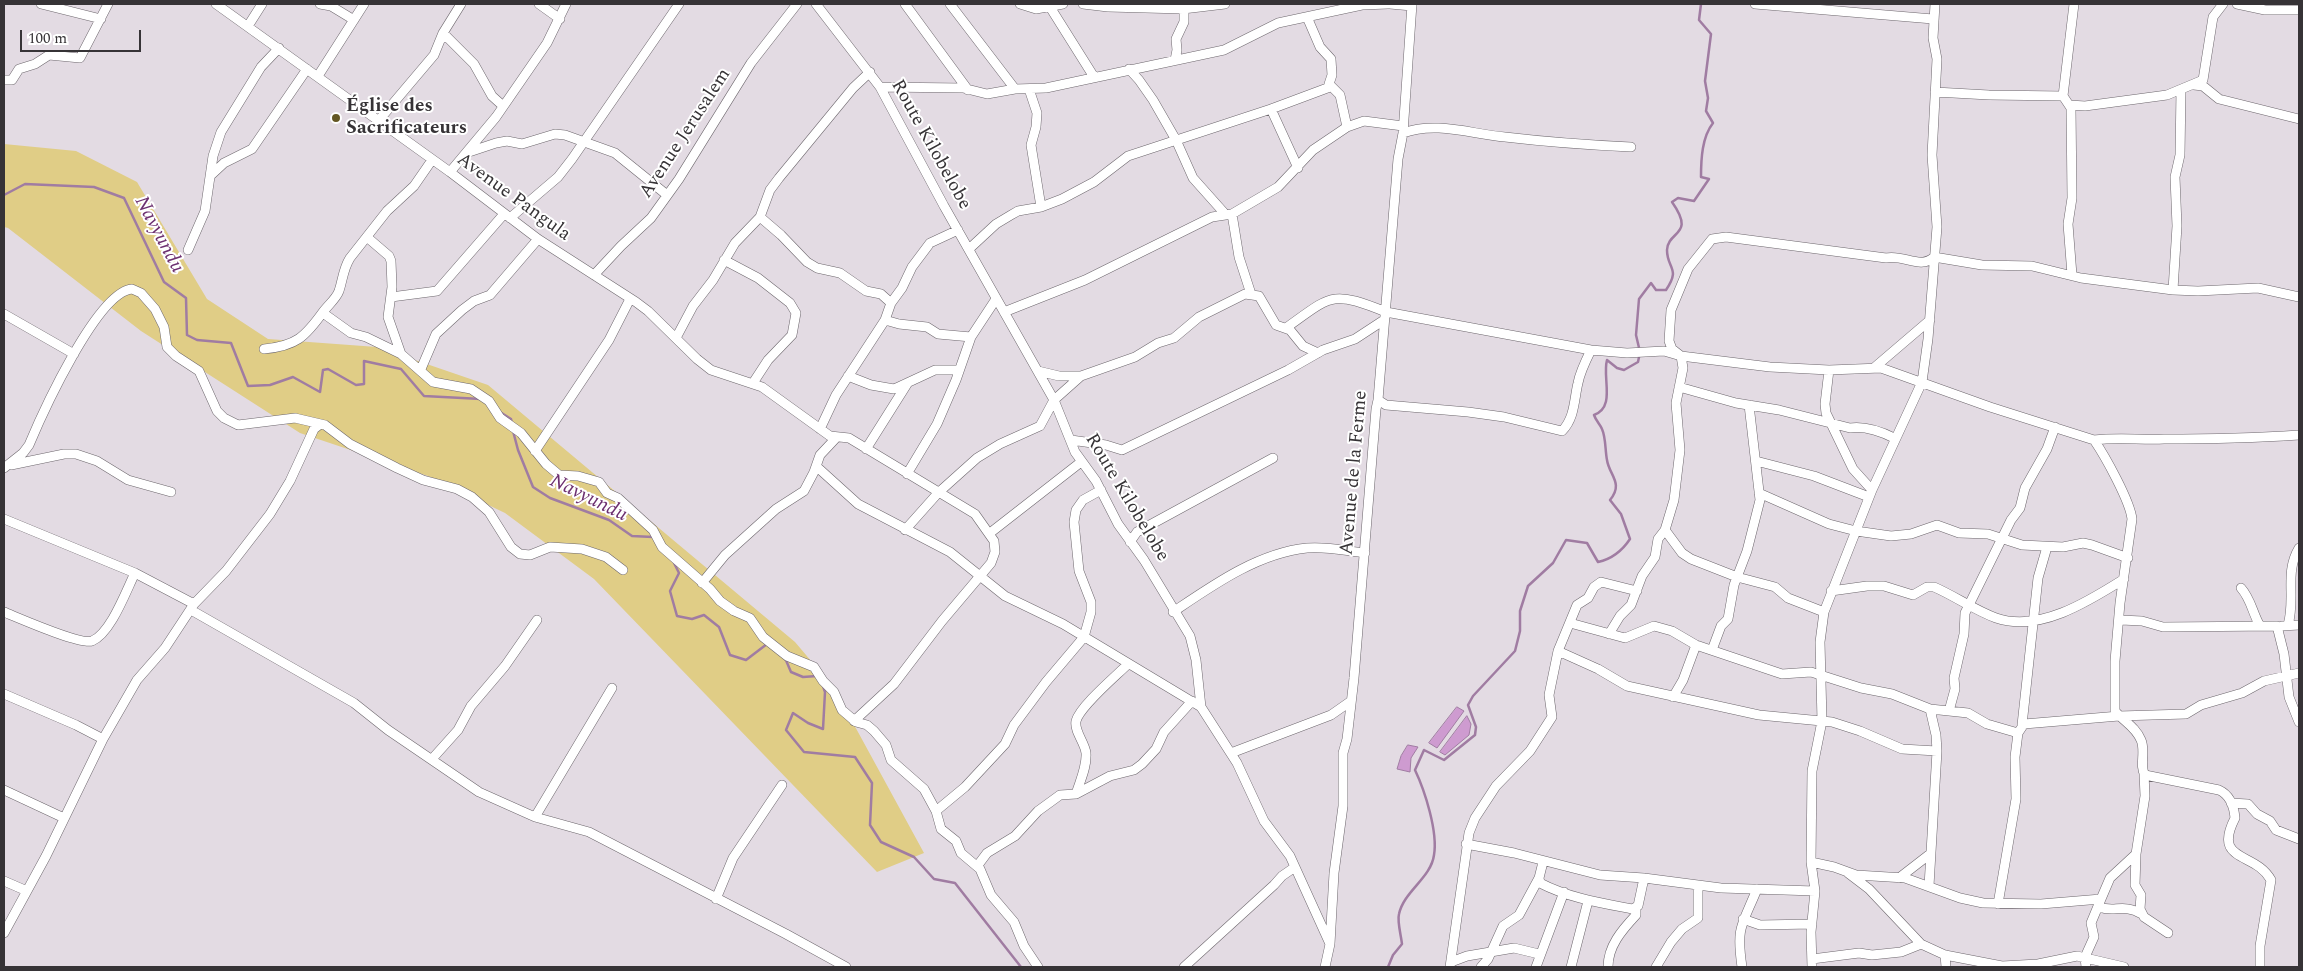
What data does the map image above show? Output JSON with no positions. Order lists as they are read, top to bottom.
{
  "streets": {
    "street": [
      "Avenue Jerusalem",
      "Route Kilobelobe",
      "Avenue Pangula",
      "Avenue de la Ferme"
    ]
  },
  "crossings": [
    ["Avenue Jerusalem", "Avenue Pangula"],
    ["Route Kilobelobe", "Avenue de la Ferme"]
  ],
  "water": ["Navyundu"],
  "places": ["Église des Sacrificateurs"],
  "scale_bar": "100 m"
}
